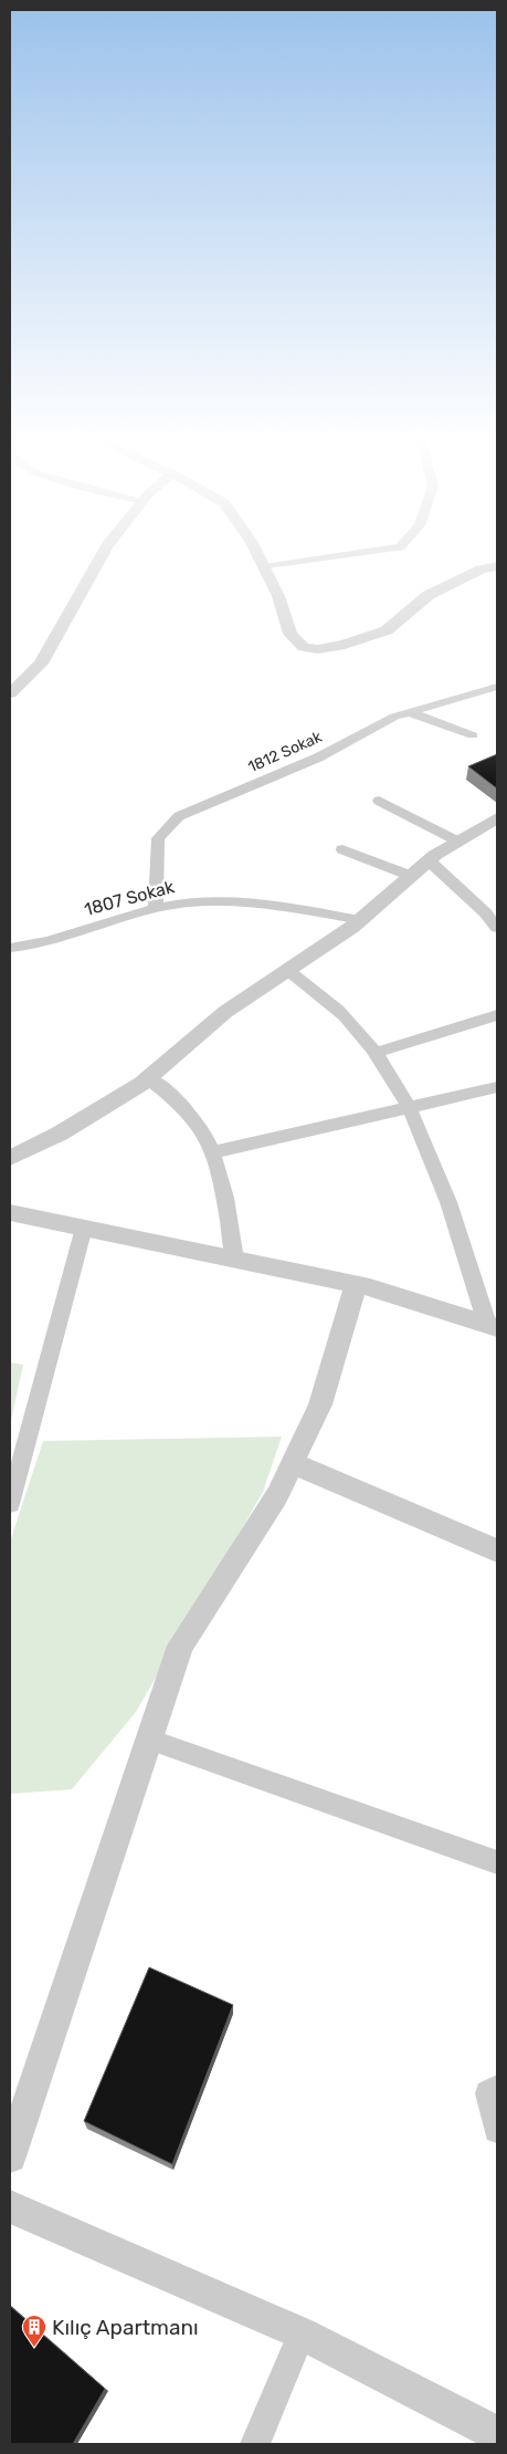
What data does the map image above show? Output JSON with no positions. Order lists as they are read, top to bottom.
{
  "streets": {
    "street": ["1812 Sokak", "1807 Sokak"]
  },
  "crossings": [
    ["1812 Sokak", "1807 Sokak"]
  ],
  "places": {
    "building": ["Kılıç Apartmanı"]
  }
}
